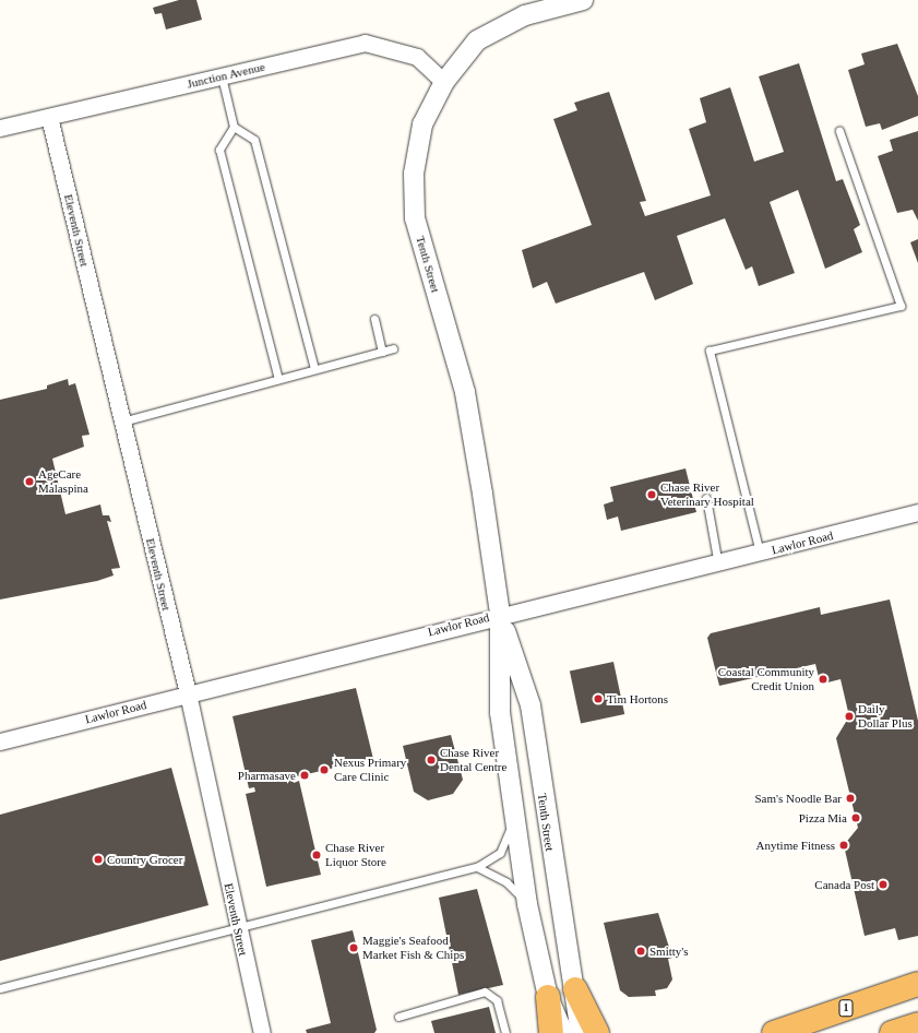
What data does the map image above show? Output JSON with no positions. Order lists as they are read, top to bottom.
{
  "streets": {
    "highway": ["1"],
    "street": [
      "Junction Avenue",
      "Eleventh Street",
      "Tenth Street",
      "Lawlor Road"
    ]
  },
  "crossings": [
    ["Junction Avenue", "Eleventh Street"],
    ["Junction Avenue", "Tenth Street"],
    ["Eleventh Street", "Lawlor Road"],
    ["Tenth Street", "Lawlor Road"]
  ],
  "places": [
    "AgeCare Malaspina",
    "Chase River Veterinary Hospital",
    "Coastal Community Credit Union",
    "Tim Hortons",
    "Daily Dollar Plus",
    "Chase River Dental Centre",
    "Nexus Primary Care Clinic",
    "Pharmasave",
    "Sam's Noodle Bar",
    "Pizza Mia",
    "Anytime Fitness",
    "Chase River Liquor Store",
    "Country Grocer",
    "Canada Post",
    "Maggie's Seafood Market Fish & Chips",
    "Smitty's"
  ]
}
